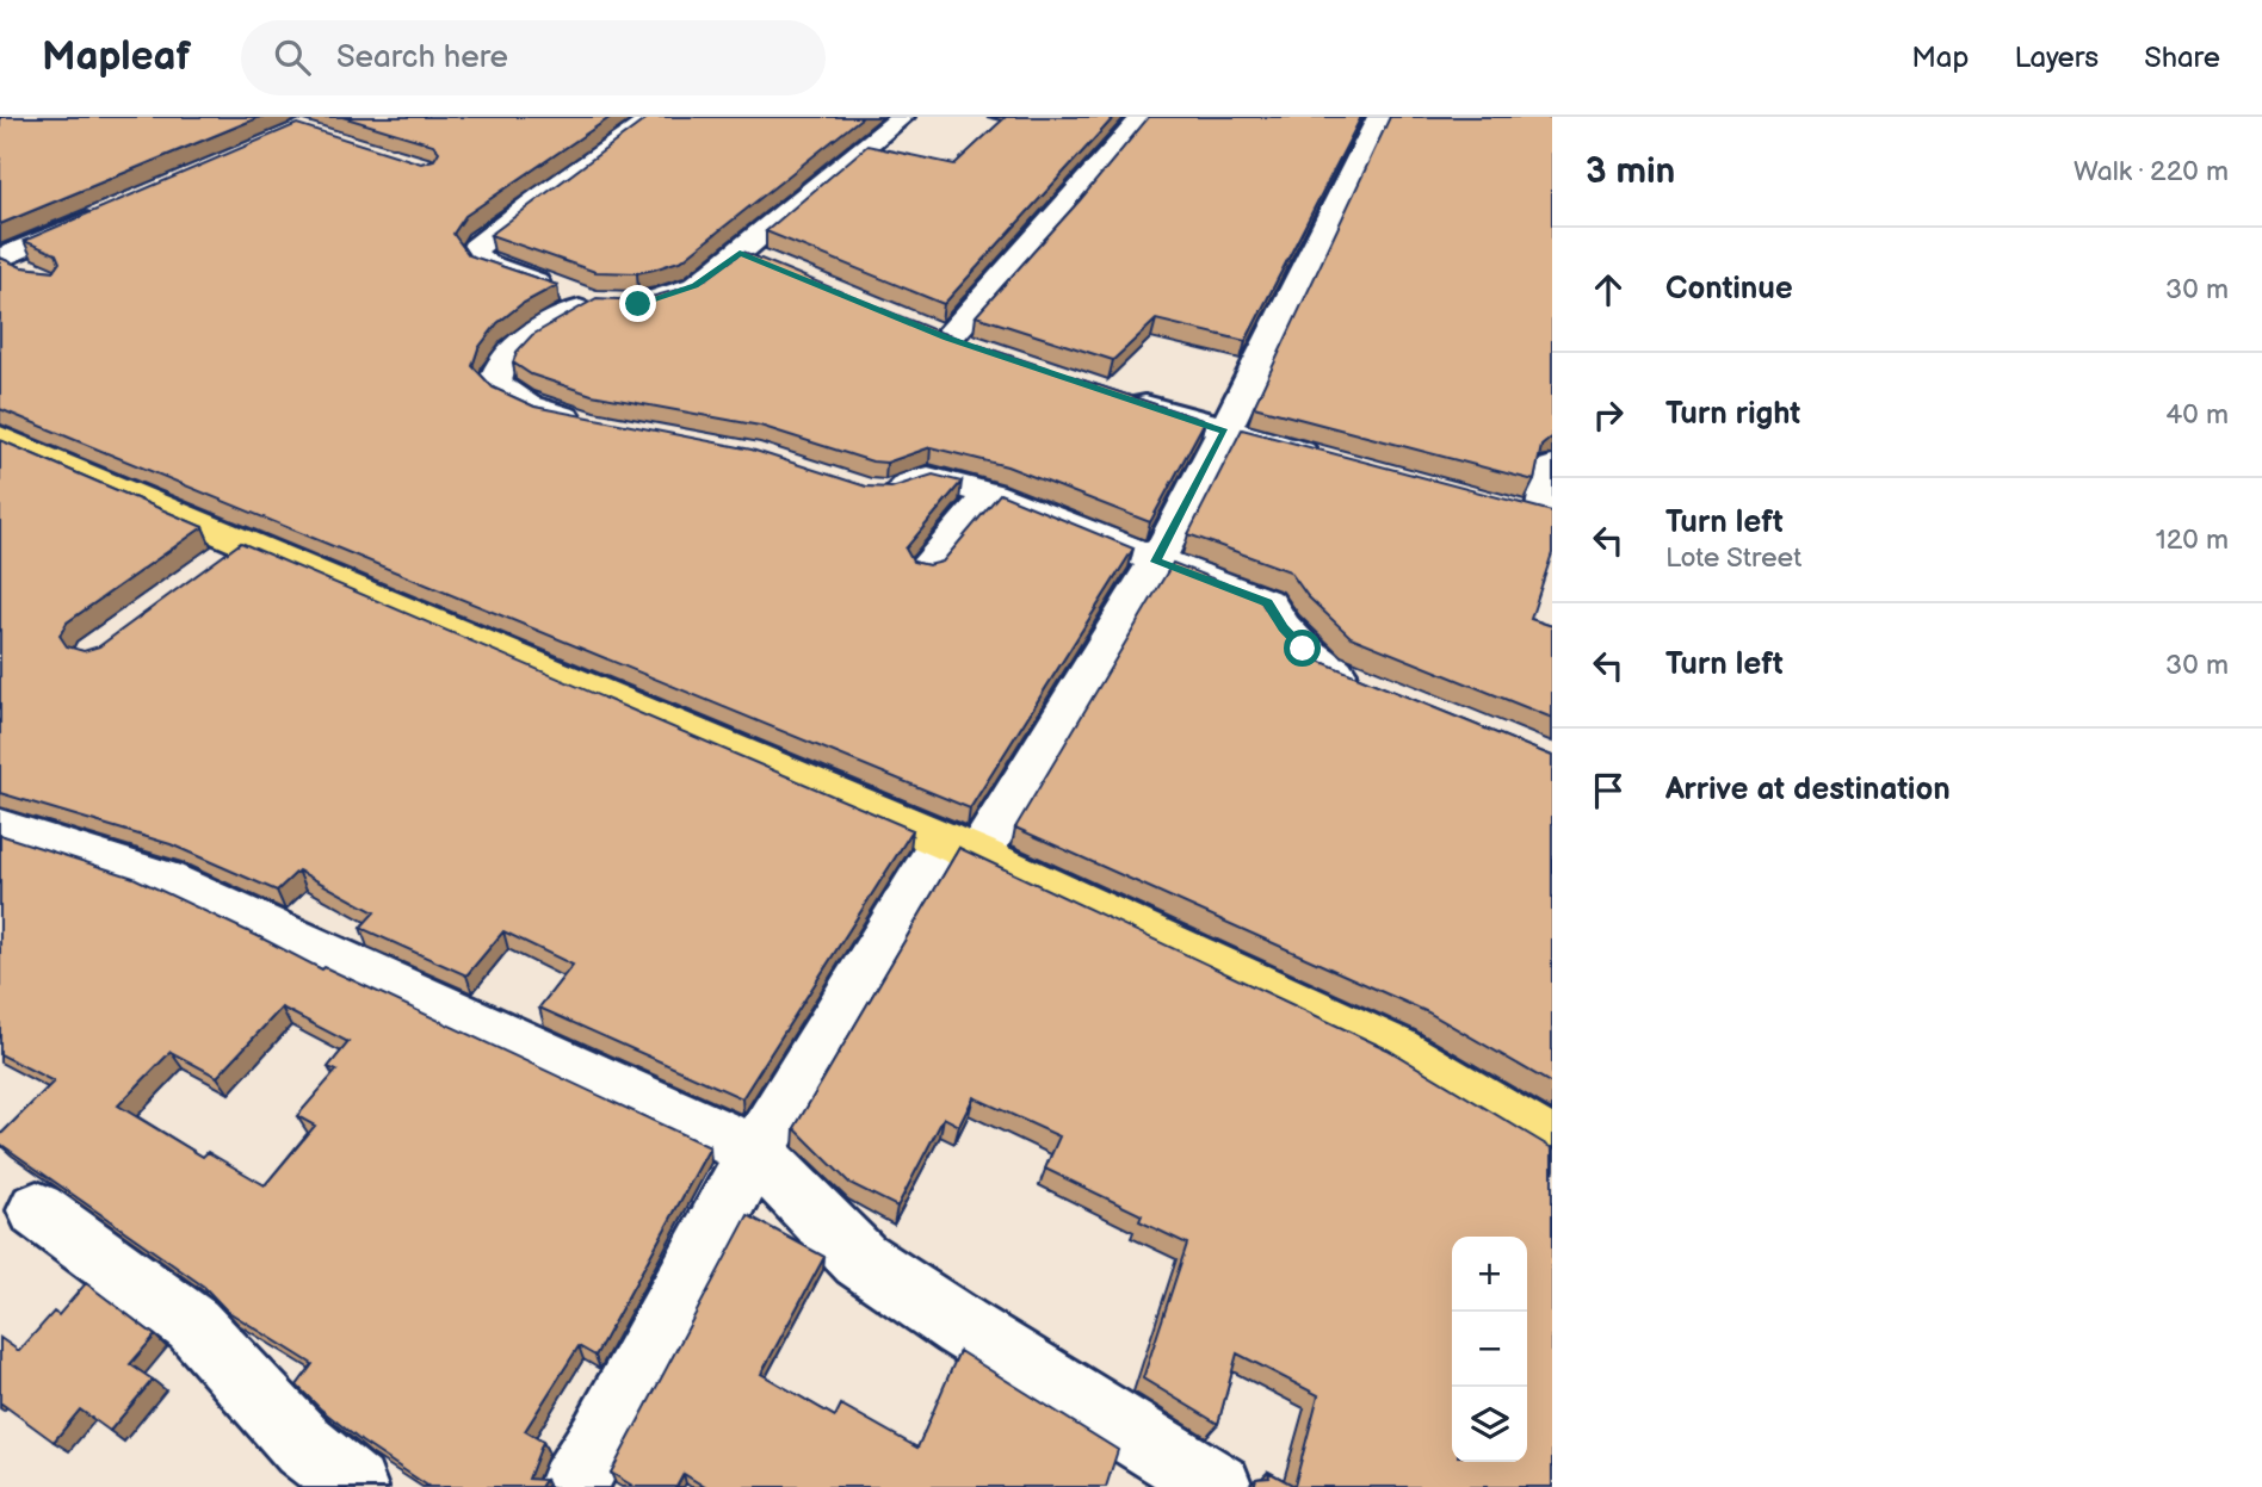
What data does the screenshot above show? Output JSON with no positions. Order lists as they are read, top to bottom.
{
  "page": {
    "header": "Mapleaf",
    "search": "Search here",
    "nav": ["Map", "Layers", "Share"],
    "heading": ["3 min", "Walk · 220 m"],
    "list": [
      ["Continue", "30 m"],
      ["Turn right", "40 m"],
      ["Turn left", "Lote Street", "120 m"],
      ["Turn left", "30 m"],
      "Arrive at destination"
    ],
    "map_buttons": ["+", "−"]
  }
}
